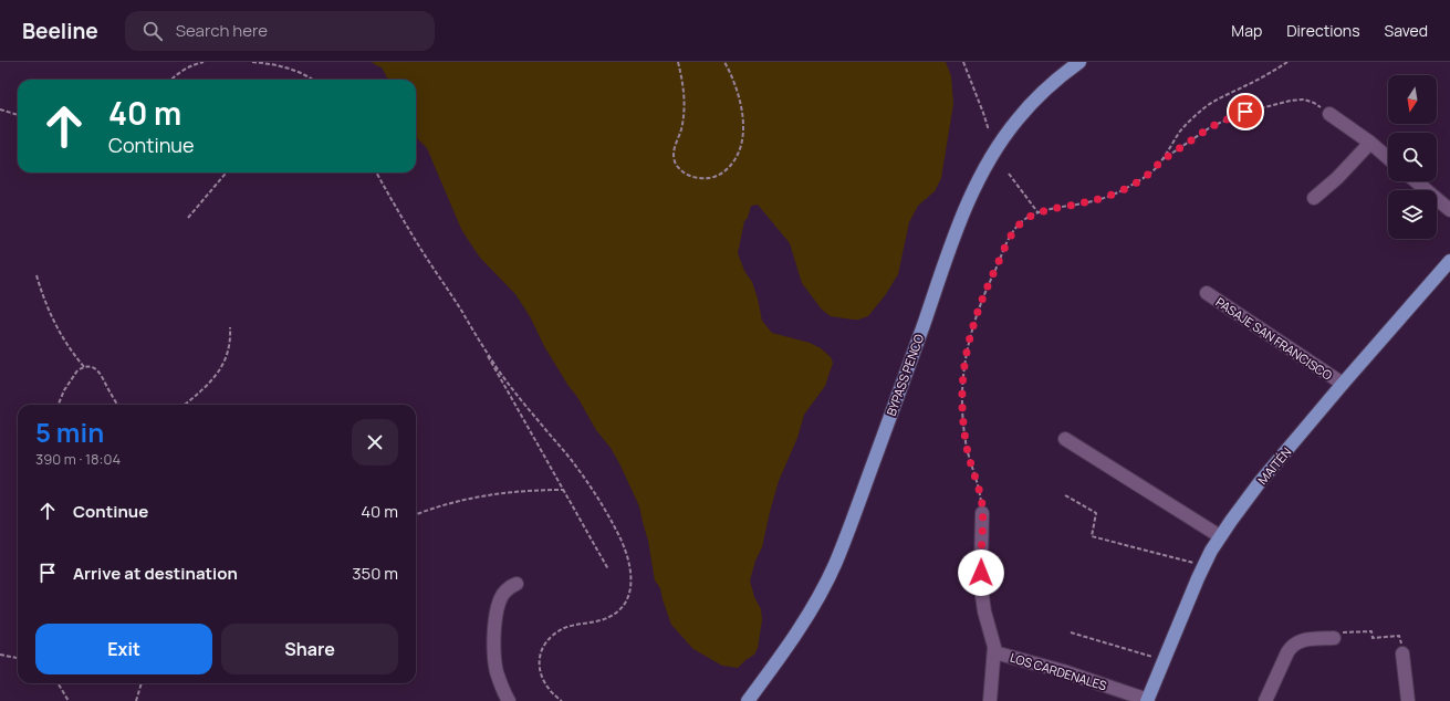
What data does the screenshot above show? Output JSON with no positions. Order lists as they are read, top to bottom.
{
  "streets": {
    "main road": ["BYPASS PENCO", "MAITÉN"],
    "street": ["PASAJE SAN FRANCISCO", "LOS CARDENALES"]
  },
  "crossings": [
    ["PASAJE SAN FRANCISCO", "MAITÉN"],
    ["MAITÉN", "LOS CARDENALES"]
  ],
  "north": "bottom",
  "page": {
    "header": "Beeline",
    "search": "Search here",
    "nav": ["Map", "Directions", "Saved"],
    "turn": ["40 m", "Continue"],
    "heading": ["5 min", "390 m · 18:04"],
    "list": [
      {
        "name": "Continue",
        "value": "40 m"
      },
      {
        "name": "Arrive at destination",
        "value": "350 m"
      }
    ],
    "buttons": ["Exit", "Share"]
  }
}
